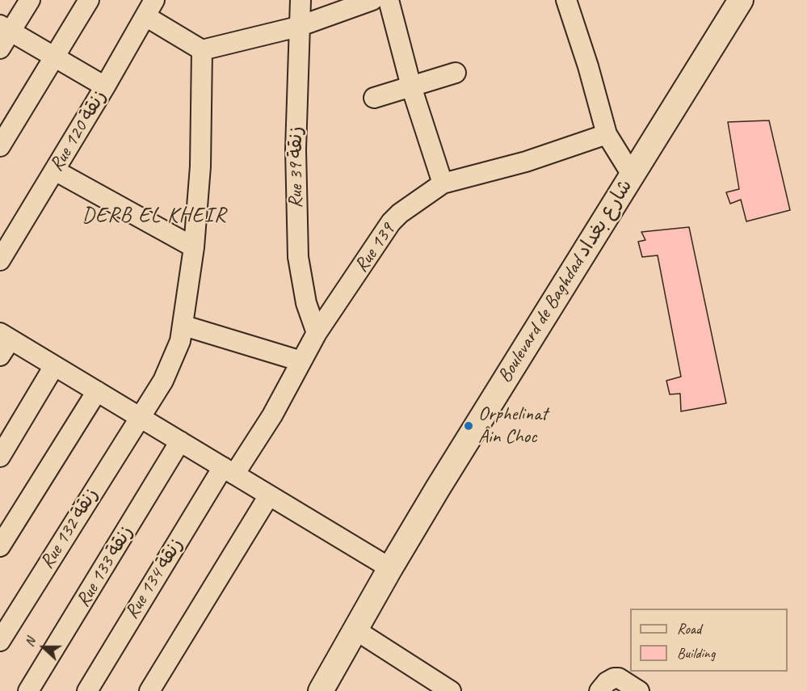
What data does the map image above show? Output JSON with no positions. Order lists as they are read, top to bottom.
{
  "streets": {
    "street": [
      "Rue 120 زنقة",
      "Rue 39 زنقة",
      "Rue 139",
      "Boulevard de Baghdad شارع بغداد",
      "Rue 132 زنقة",
      "Rue 133 زنقة",
      "Rue 134 زنقة"
    ]
  },
  "crossings": [
    ["Rue 39 زنقة", "Rue 139"],
    ["Rue 139", "Rue 134 زنقة"]
  ],
  "districts": ["DERB EL KHEIR"],
  "places": ["Orphelinat Âin Choc"],
  "legend": ["Road", "Building"],
  "north": "left"
}
